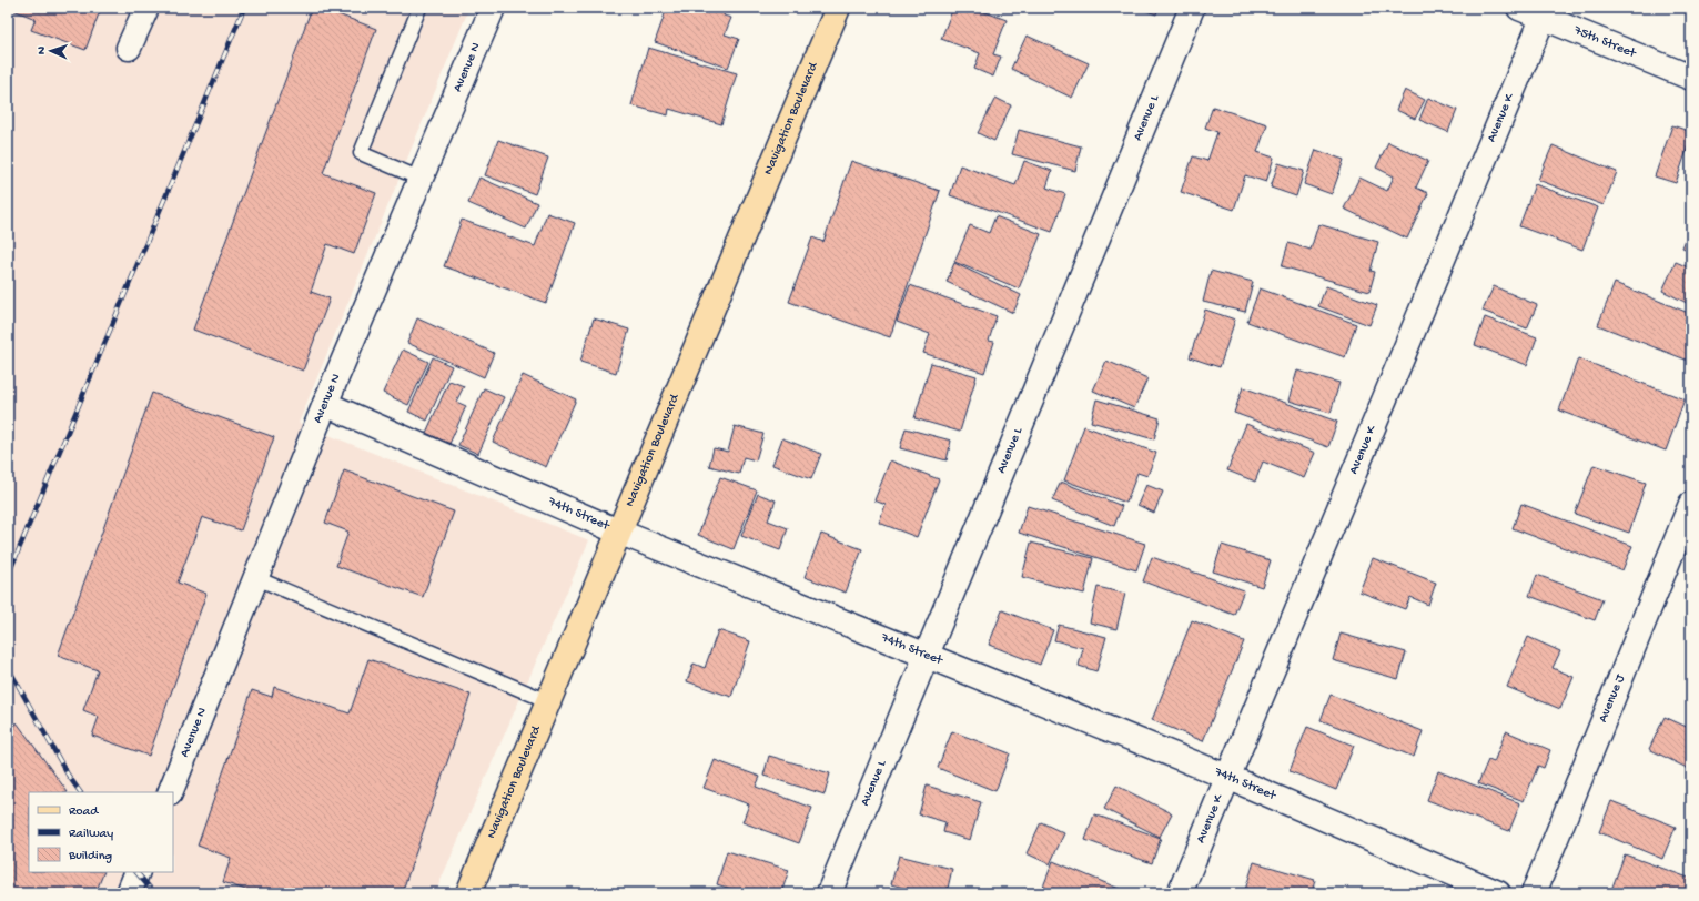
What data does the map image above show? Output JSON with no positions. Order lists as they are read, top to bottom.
{
  "streets": {
    "main road": ["Navigation Boulevard"],
    "street": [
      "75th Street",
      "Avenue N",
      "Avenue L",
      "Avenue K",
      "74th Street",
      "Avenue J"
    ]
  },
  "crossings": [
    ["75th Street", "Avenue K"],
    ["Avenue N", "74th Street"],
    ["Avenue L", "74th Street"],
    ["Navigation Boulevard", "74th Street"],
    ["Avenue K", "74th Street"]
  ],
  "legend": ["Road", "Railway", "Building"],
  "north": "left"
}
